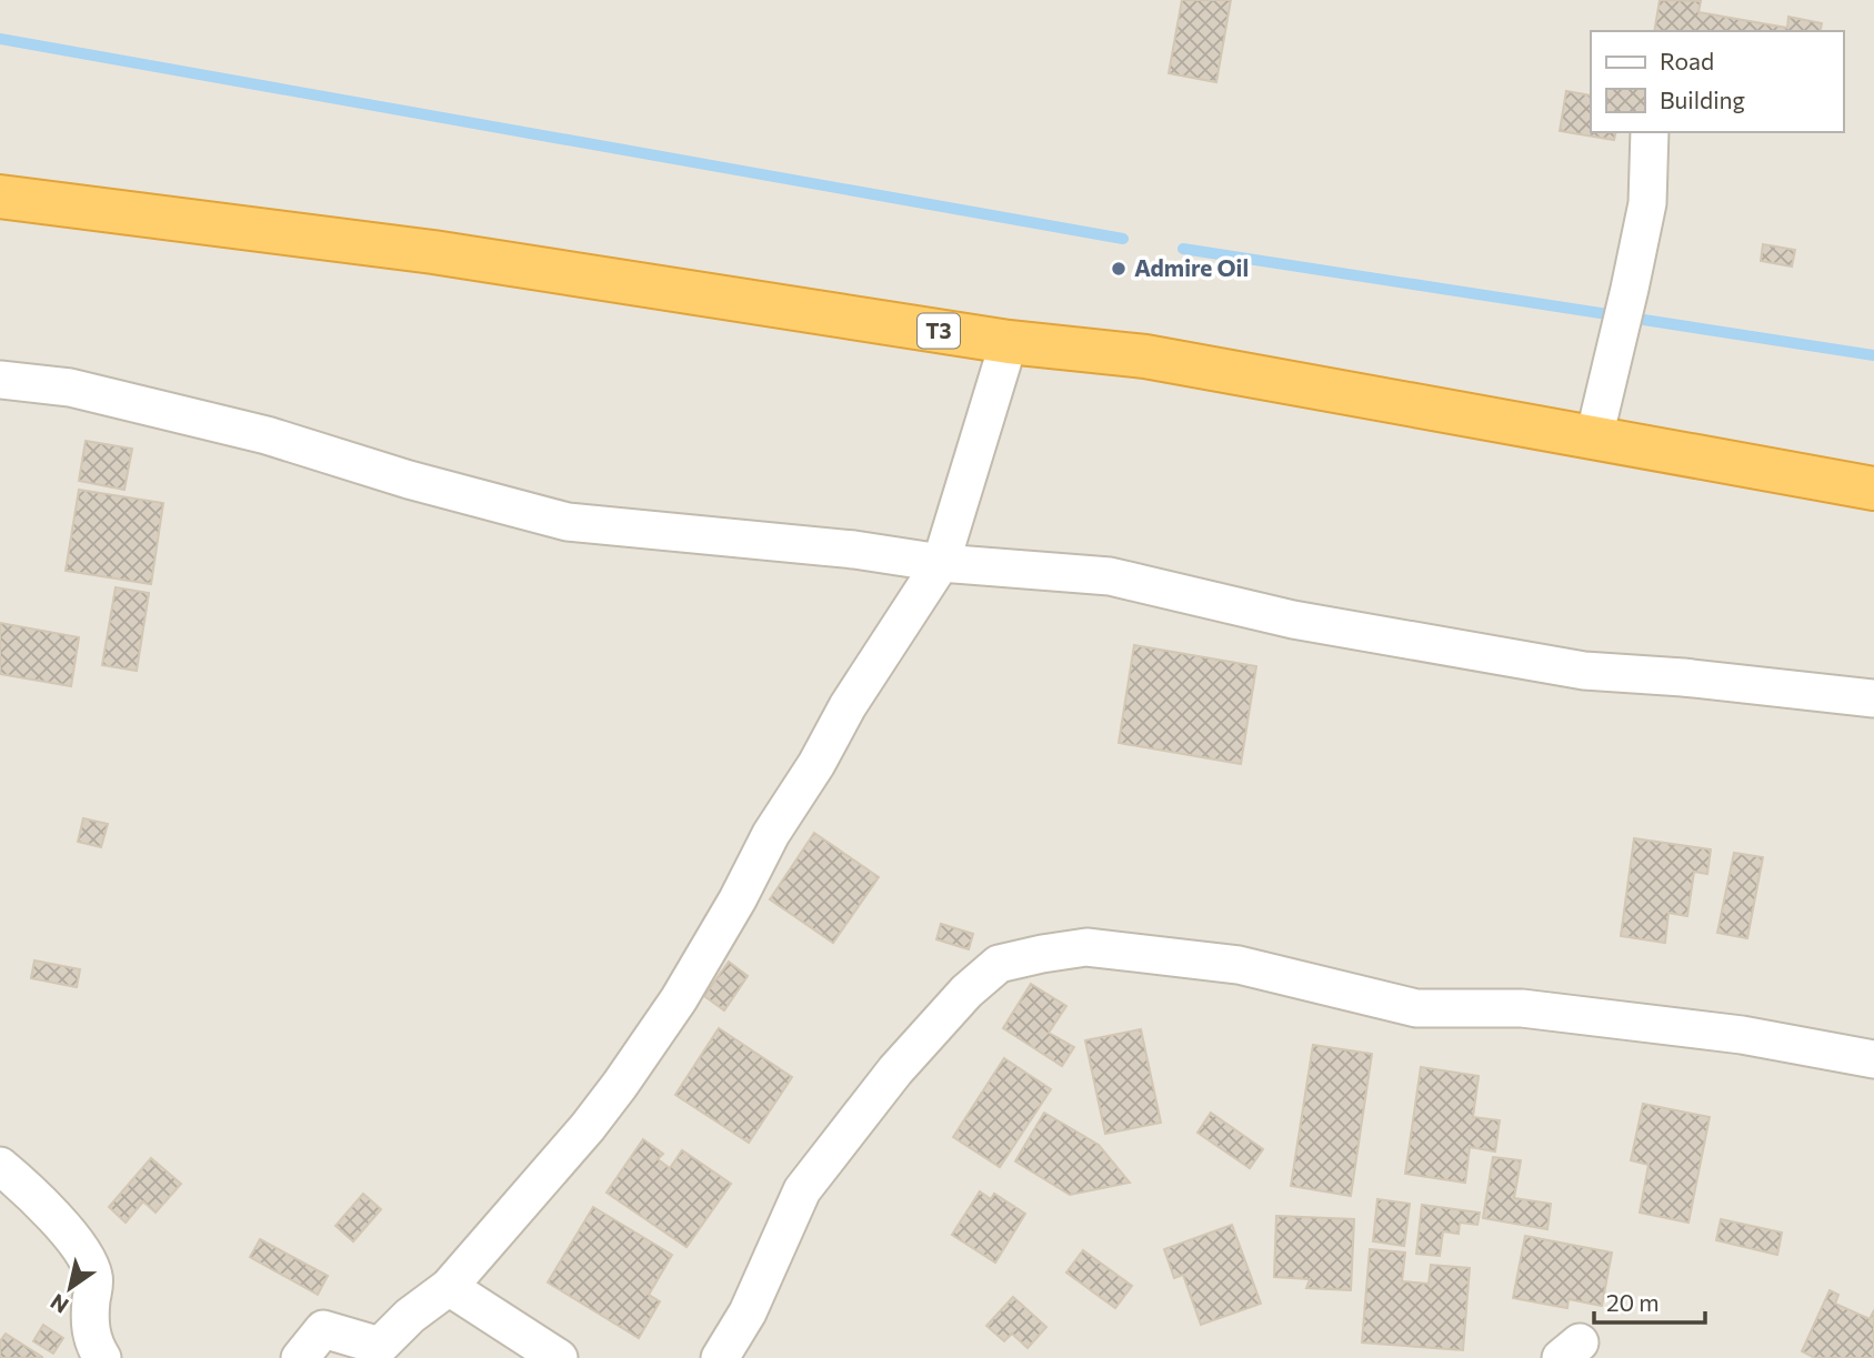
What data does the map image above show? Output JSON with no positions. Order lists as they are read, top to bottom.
{
  "streets": {
    "highway": ["T3"]
  },
  "places": ["Admire Oil"],
  "legend": ["Road", "Building"],
  "scale_bar": "20 m",
  "north": "bottom left"
}
